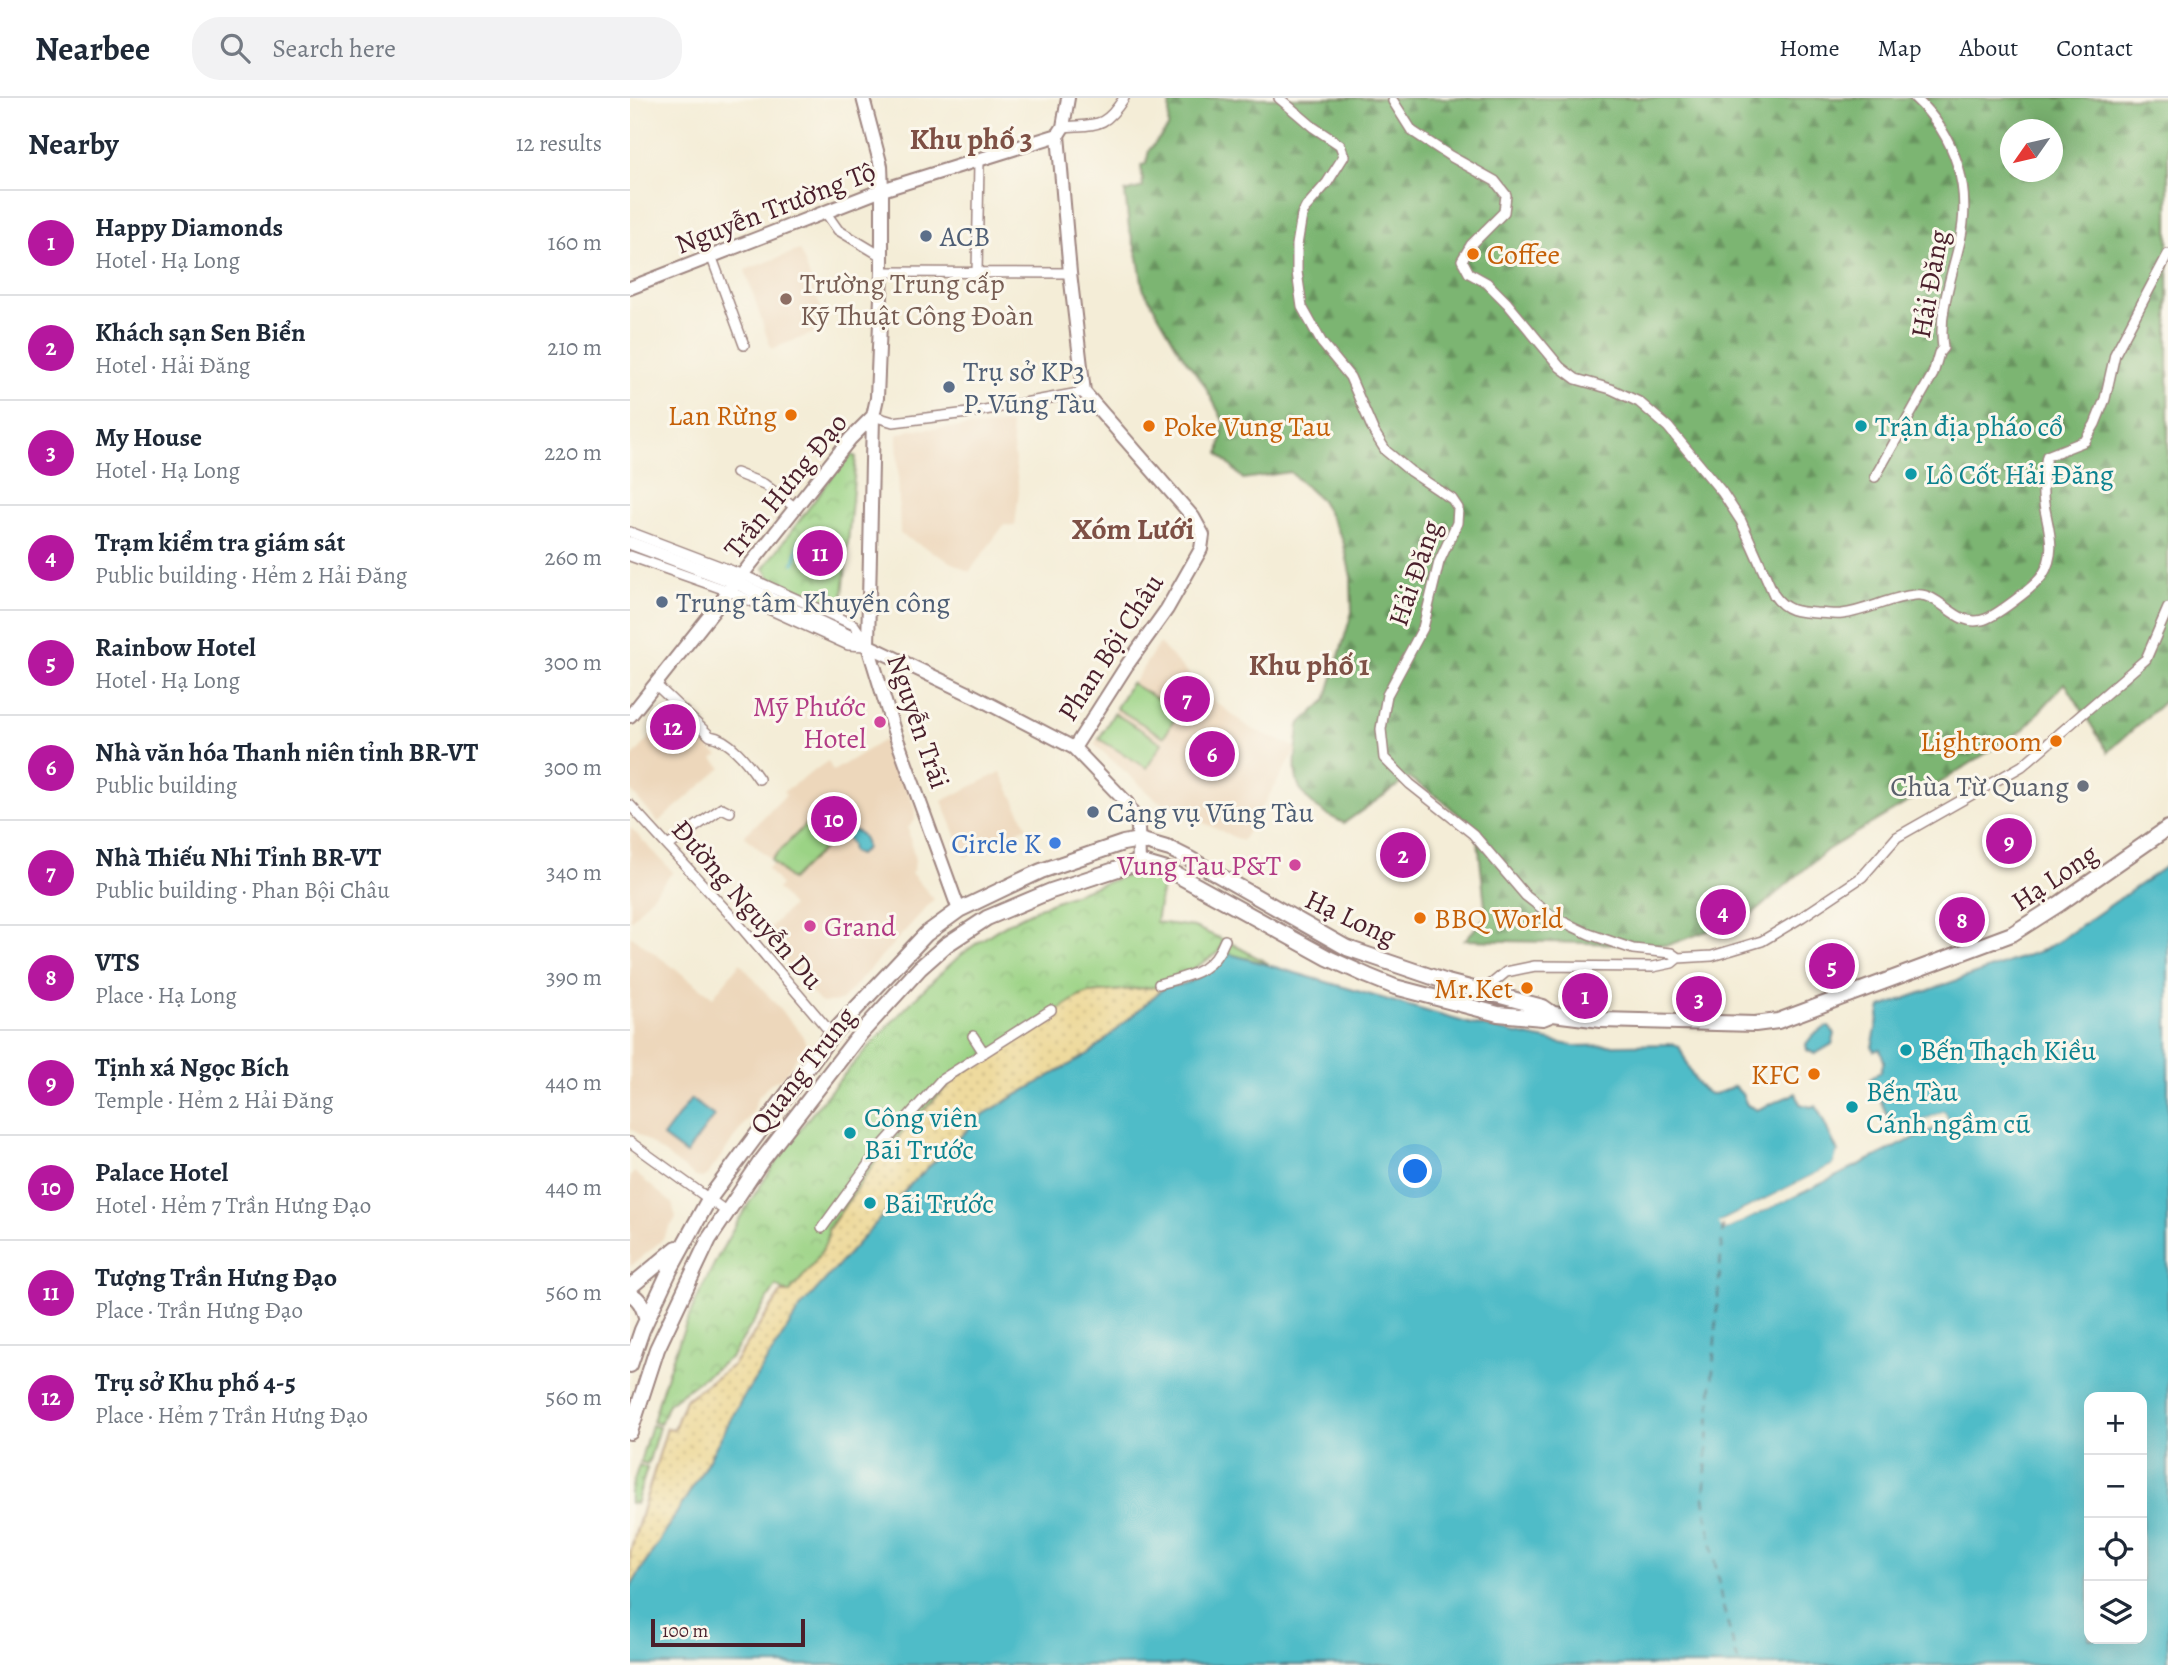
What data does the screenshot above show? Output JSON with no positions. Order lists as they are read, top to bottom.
{
  "streets": {
    "main road": [
      "Nguyễn Trường Tộ",
      "Trần Hưng Đạo",
      "Phan Bội Châu",
      "Nguyễn Trãi",
      "Hạ Long",
      "Quang Trung"
    ],
    "street": ["Hải Đăng", "Đường Nguyễn Du"]
  },
  "crossings": [
    ["Nguyễn Trường Tộ", "Nguyễn Trãi"],
    ["Trần Hưng Đạo", "Nguyễn Trãi"],
    ["Nguyễn Trãi", "Quang Trung"],
    ["Hạ Long", "Quang Trung"],
    ["Đường Nguyễn Du", "Quang Trung"]
  ],
  "districts": ["Khu phố 3", "Xóm Lưới", "Khu phố 1"],
  "places": [
    "ACB",
    "Coffee",
    "Trường Trung cấp Kỹ Thuật Công Đoàn",
    "Trụ sở KP3 P. Vũng Tàu",
    "Lan Rừng",
    "Poke Vung Tau",
    "Trận địa pháo cổ",
    "Lô Cốt Hải Đăng",
    "Trung tâm Khuyến công",
    "Mỹ Phước Hotel",
    "Lightroom",
    "Chùa Từ Quang",
    "Cảng vụ Vũng Tàu",
    "Circle K",
    "Vung Tau P&T",
    "BBQ World",
    "Grand",
    "Mr.Ket",
    "Bến Thạch Kiều",
    "KFC",
    "Bến Tàu Cánh ngầm cũ",
    "Công viên Bãi Trước",
    "Bãi Trước"
  ],
  "scale_bar": "100 m",
  "north": "bottom left",
  "page": {
    "header": "Nearbee",
    "search": "Search here",
    "nav": [
      "Home",
      "Map",
      "About",
      "Contact"
    ],
    "heading": ["Nearby", "12 results"],
    "list": [
      {
        "mark": "1",
        "name": "Happy Diamonds",
        "note": "Hotel · Hạ Long",
        "value": "160 m"
      },
      {
        "mark": "2",
        "name": "Khách sạn Sen Biển",
        "note": "Hotel · Hải Đăng",
        "value": "210 m"
      },
      {
        "mark": "3",
        "name": "My House",
        "note": "Hotel · Hạ Long",
        "value": "220 m"
      },
      {
        "mark": "4",
        "name": "Trạm kiểm tra giám sát",
        "note": "Public building · Hẻm 2 Hải Đăng",
        "value": "260 m"
      },
      {
        "mark": "5",
        "name": "Rainbow Hotel",
        "note": "Hotel · Hạ Long",
        "value": "300 m"
      },
      {
        "mark": "6",
        "name": "Nhà văn hóa Thanh niên tỉnh BR-VT",
        "note": "Public building",
        "value": "300 m"
      },
      {
        "mark": "7",
        "name": "Nhà Thiếu Nhi Tỉnh BR-VT",
        "note": "Public building · Phan Bội Châu",
        "value": "340 m"
      },
      {
        "mark": "8",
        "name": "VTS",
        "note": "Place · Hạ Long",
        "value": "390 m"
      },
      {
        "mark": "9",
        "name": "Tịnh xá Ngọc Bích",
        "note": "Temple · Hẻm 2 Hải Đăng",
        "value": "440 m"
      },
      {
        "mark": "10",
        "name": "Palace Hotel",
        "note": "Hotel · Hẻm 7 Trần Hưng Đạo",
        "value": "440 m"
      },
      {
        "mark": "11",
        "name": "Tượng Trần Hưng Đạo",
        "note": "Place · Trần Hưng Đạo",
        "value": "560 m"
      },
      {
        "mark": "12",
        "name": "Trụ sở Khu phố 4-5",
        "note": "Place · Hẻm 7 Trần Hưng Đạo",
        "value": "560 m"
      }
    ],
    "pins": [
      "11",
      "7",
      "12",
      "6",
      "10",
      "9",
      "2",
      "4",
      "8",
      "5",
      "1",
      "3"
    ],
    "map_buttons": ["+", "−"],
    "scale": "100 m"
  }
}
